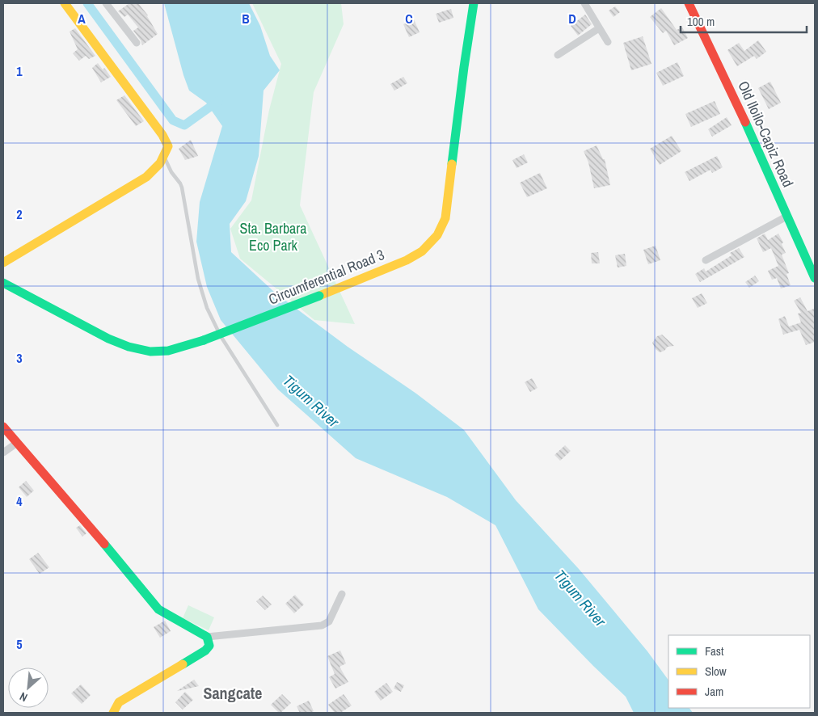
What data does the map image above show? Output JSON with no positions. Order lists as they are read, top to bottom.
{
  "streets": {
    "main road": ["Old Iloilo-Capiz Road", "Circumferential Road 3"]
  },
  "districts": ["Sangcate"],
  "water": ["Tigum River"],
  "parks": ["Sta. Barbara Eco Park"],
  "legend": ["Fast", "Slow", "Jam"],
  "scale_bar": "100 m",
  "north": "bottom left",
  "grid": {
    "columns": [
      "A",
      "B",
      "C",
      "D"
    ],
    "rows": [
      "1",
      "2",
      "3",
      "4",
      "5"
    ]
  }
}
